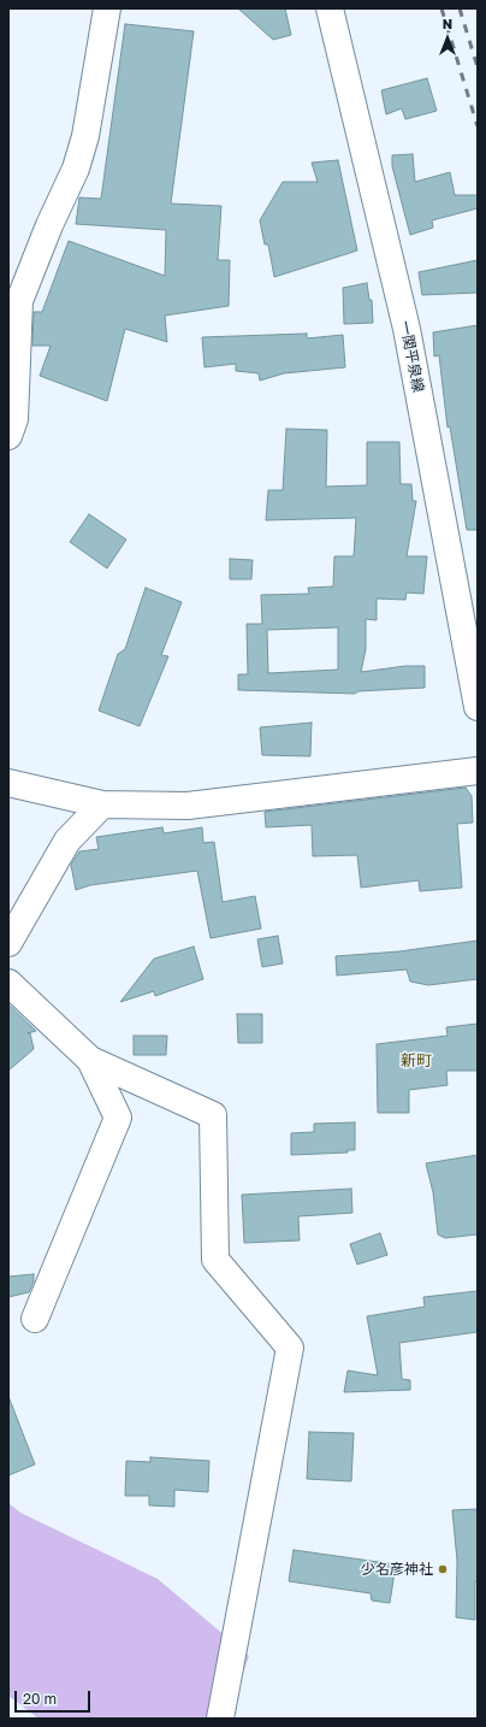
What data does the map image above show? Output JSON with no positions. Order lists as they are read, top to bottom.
{
  "streets": {
    "street": ["一関平泉線"]
  },
  "districts": ["新町"],
  "places": ["少名彦神社"],
  "scale_bar": "20 m",
  "north": "top"
}
